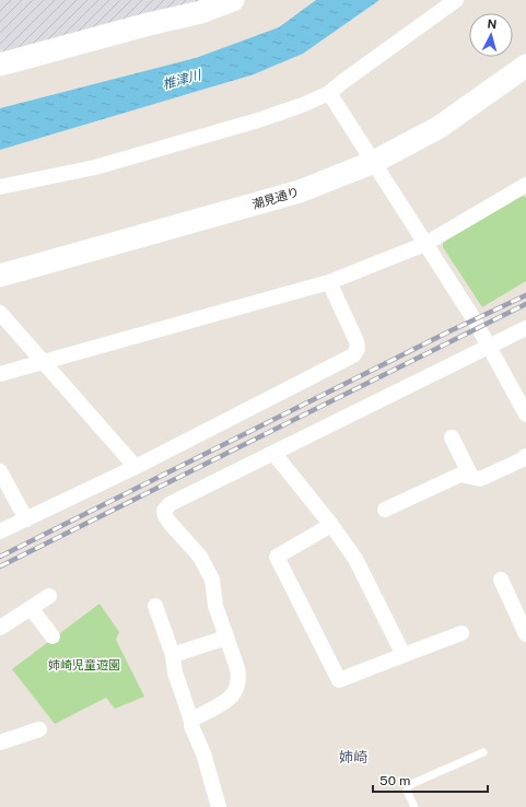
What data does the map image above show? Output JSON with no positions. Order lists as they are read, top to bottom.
{
  "streets": {
    "street": ["潮見通り"]
  },
  "districts": ["姉崎"],
  "water": ["椎津川"],
  "parks": ["姉崎児童遊園"],
  "scale_bar": "50 m",
  "north": "top"
}
